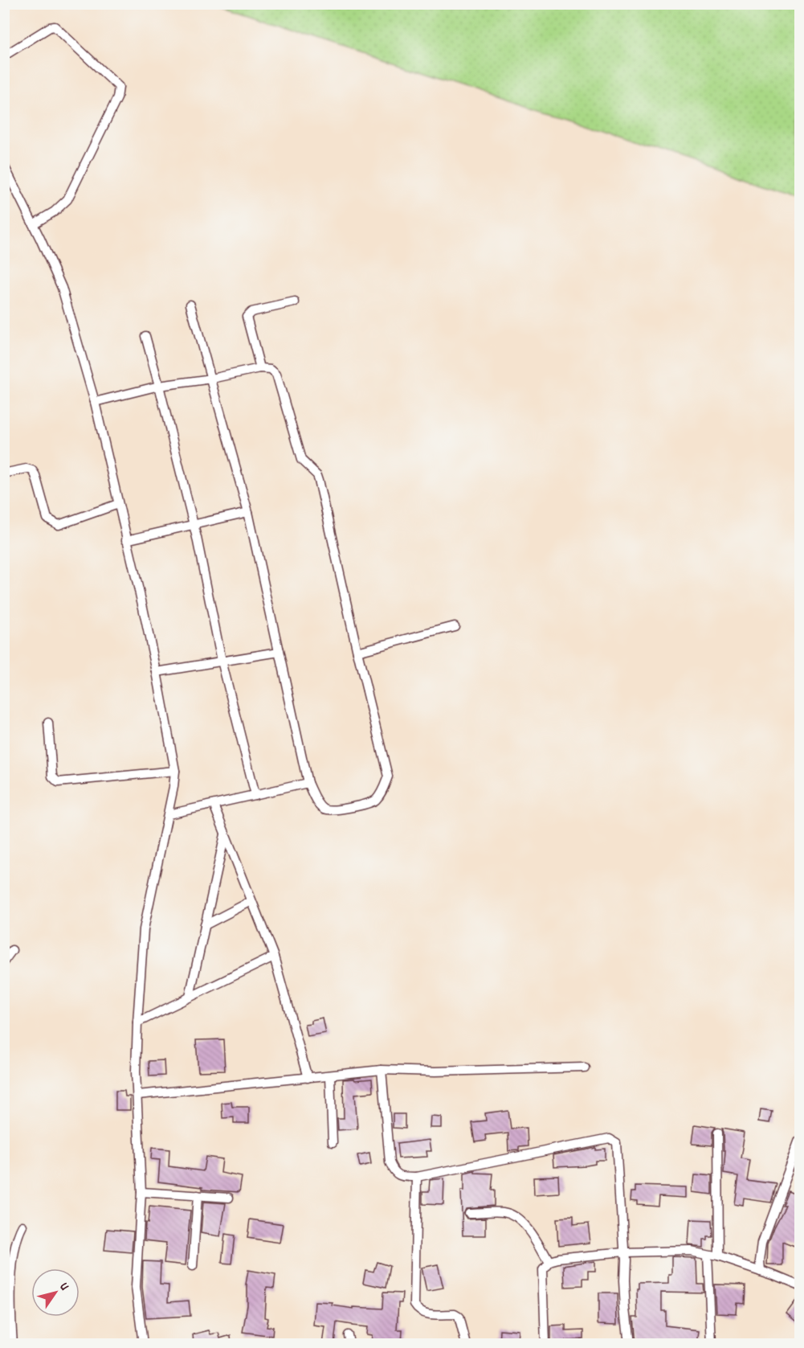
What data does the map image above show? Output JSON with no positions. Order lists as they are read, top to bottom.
{
  "north": "top right"
}
